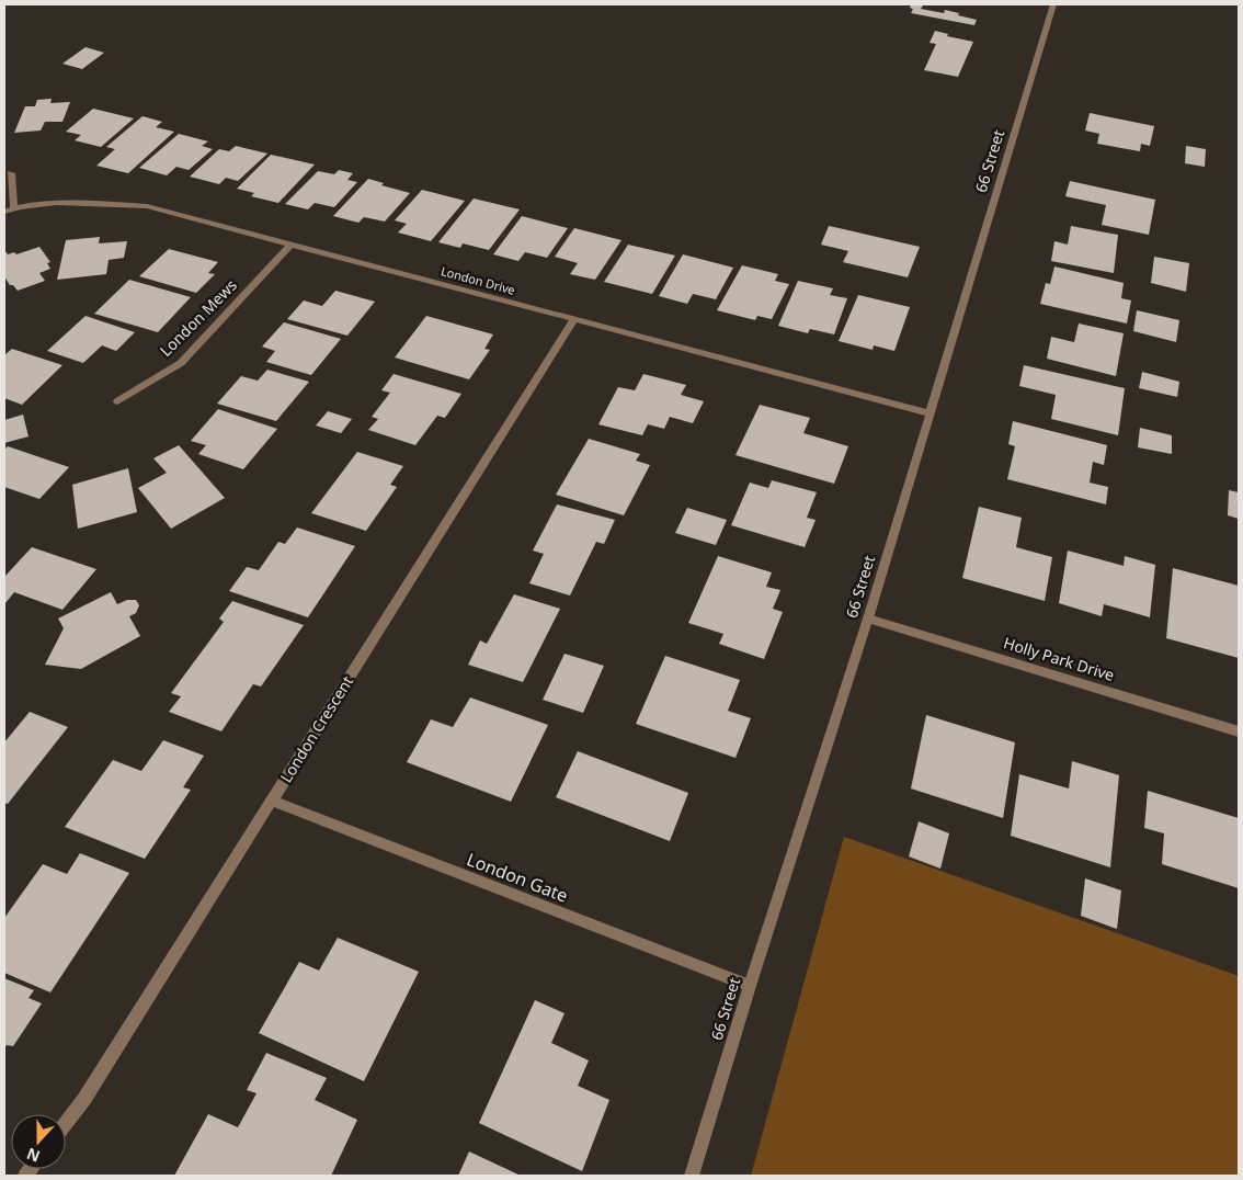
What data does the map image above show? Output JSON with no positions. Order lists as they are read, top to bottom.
{
  "streets": {
    "street": [
      "66 Street",
      "London Drive",
      "London Mews",
      "Holly Park Drive",
      "London Crescent",
      "London Gate"
    ]
  },
  "crossings": [
    ["66 Street", "London Drive"],
    ["66 Street", "Holly Park Drive"],
    ["66 Street", "London Gate"],
    ["London Drive", "London Mews"],
    ["London Drive", "London Crescent"],
    ["London Crescent", "London Gate"]
  ],
  "north": "bottom"
}
